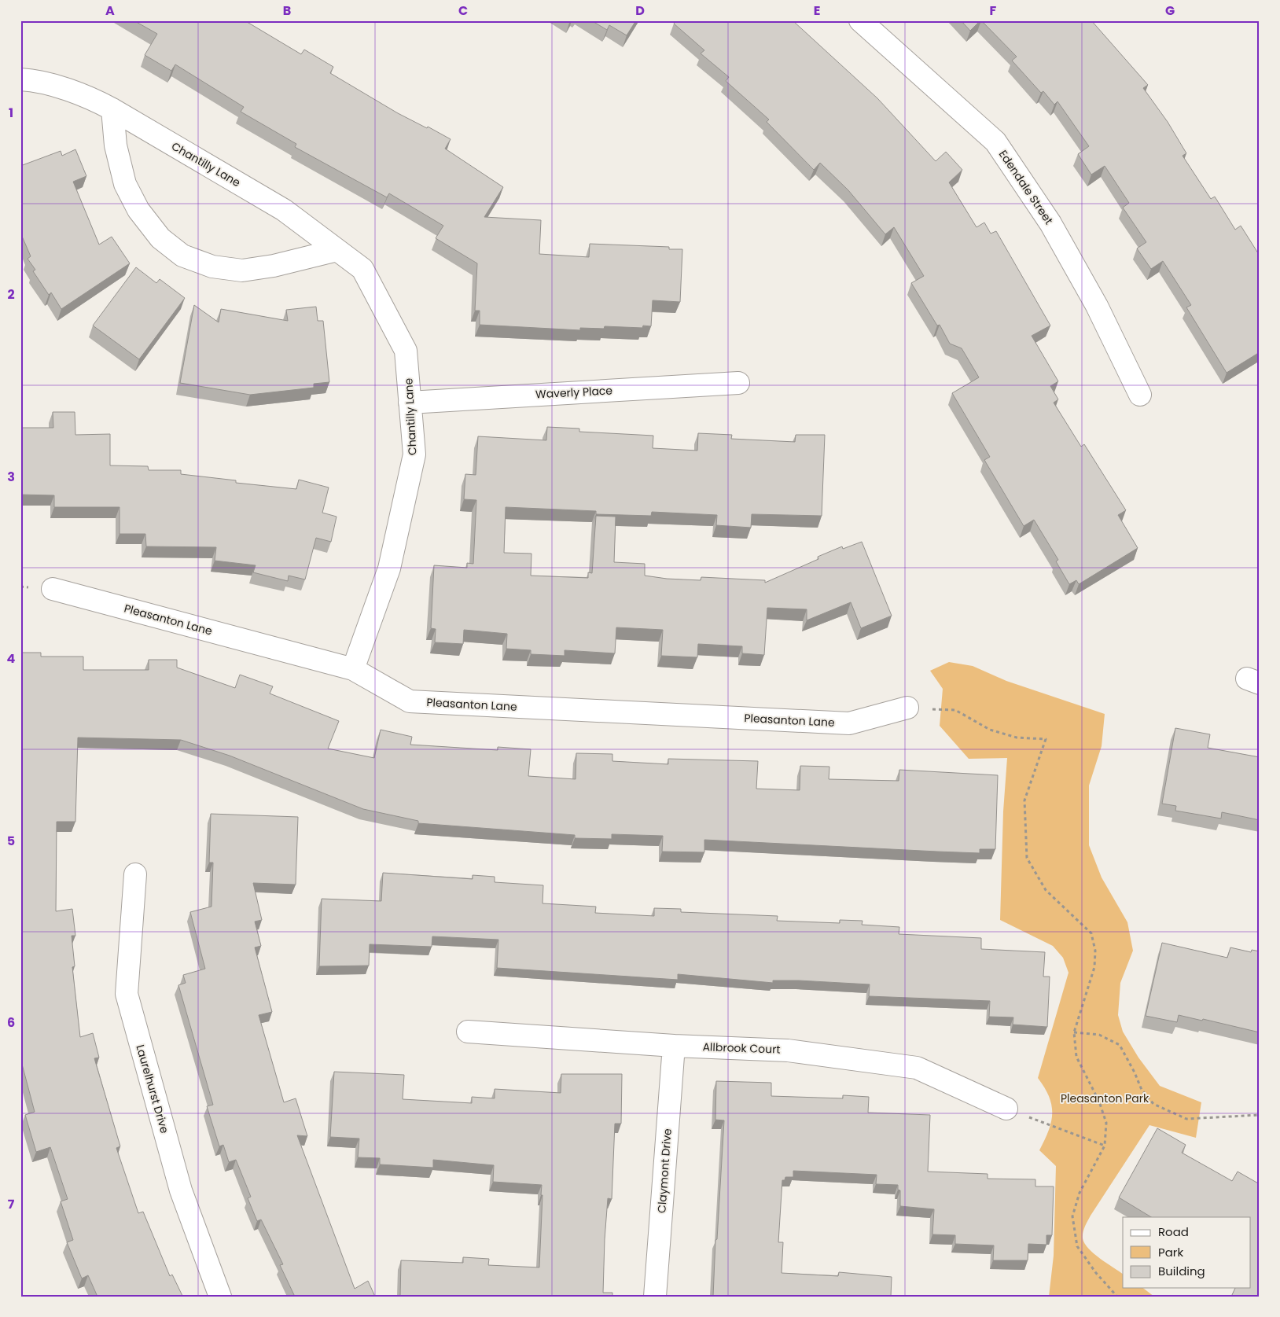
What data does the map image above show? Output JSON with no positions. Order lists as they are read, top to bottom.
{
  "streets": {
    "street": [
      "Chantilly Lane",
      "Edendale Street",
      "Waverly Place",
      "Pleasanton Lane",
      "Allbrook Court",
      "Laurelhurst Drive",
      "Claymont Drive"
    ]
  },
  "crossings": [
    ["Chantilly Lane", "Waverly Place"],
    ["Chantilly Lane", "Pleasanton Lane"],
    ["Allbrook Court", "Claymont Drive"]
  ],
  "parks": ["Pleasanton Park"],
  "legend": ["Road", "Park", "Building"],
  "grid": {
    "columns": [
      "A",
      "B",
      "C",
      "D",
      "E",
      "F",
      "G"
    ],
    "rows": [
      "1",
      "2",
      "3",
      "4",
      "5",
      "6",
      "7"
    ]
  }
}
